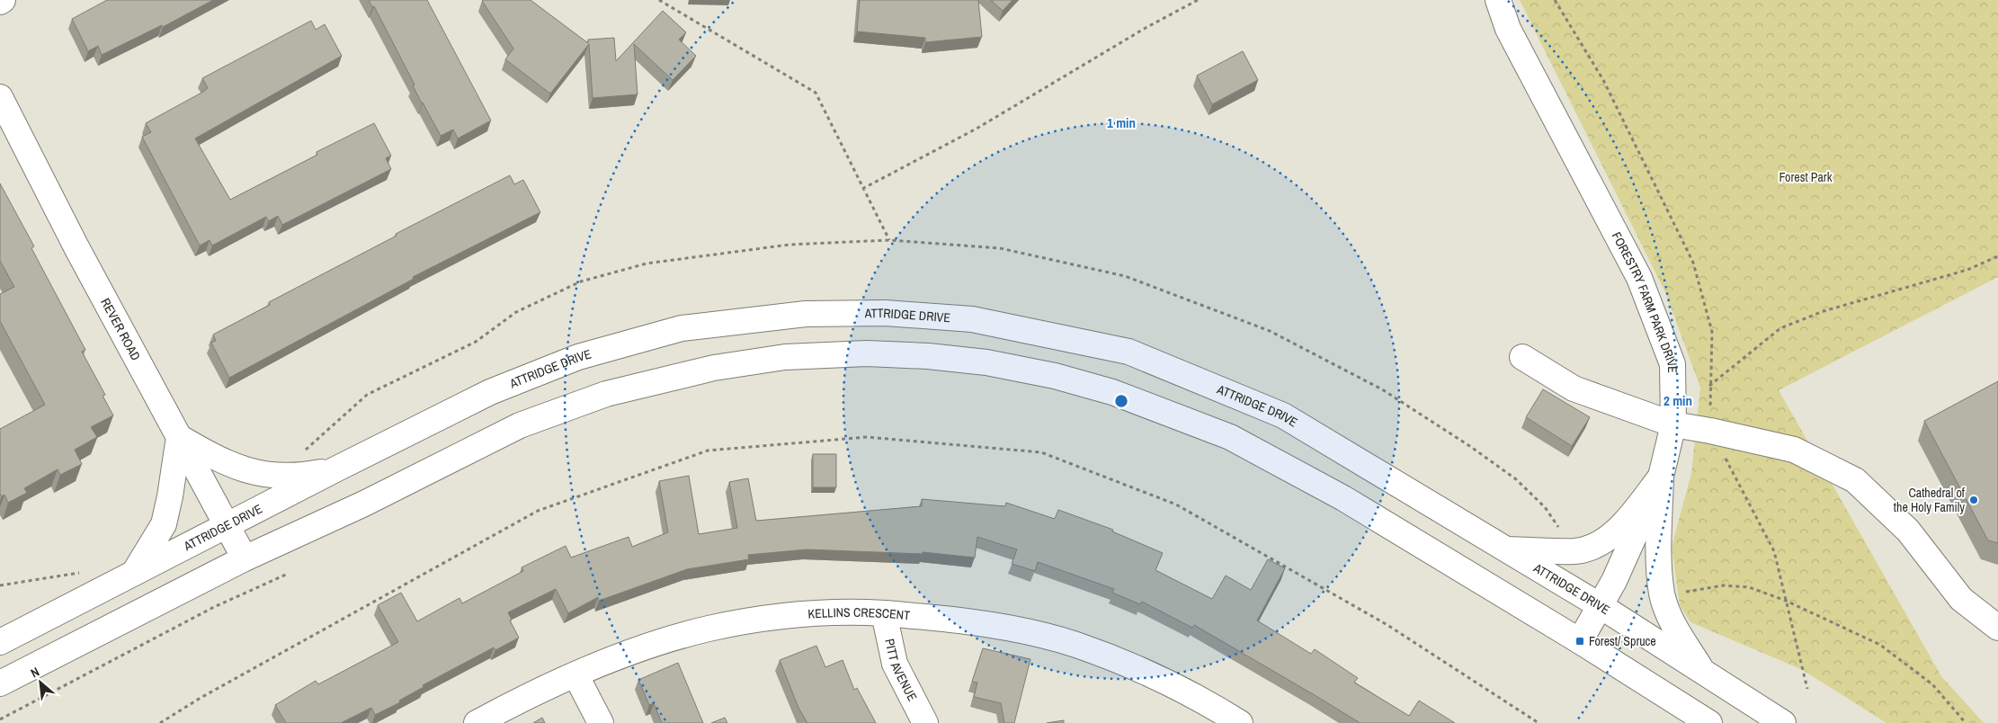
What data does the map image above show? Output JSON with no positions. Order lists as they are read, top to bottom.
{
  "streets": {
    "main road": [
      "FORESTRY FARM PARK DRIVE",
      "ATTRIDGE DRIVE",
      "REVER ROAD",
      "KELLINS CRESCENT",
      "PITT AVENUE"
    ]
  },
  "crossings": [
    ["FORESTRY FARM PARK DRIVE", "ATTRIDGE DRIVE"],
    ["ATTRIDGE DRIVE", "REVER ROAD"],
    ["KELLINS CRESCENT", "PITT AVENUE"]
  ],
  "parks": ["Forest Park"],
  "places": {
    "other": ["Cathedral of the Holy Family"],
    "transit": ["Forest/ Spruce"]
  },
  "north": "top left",
  "rings": ["1 min", "2 min"]
}
